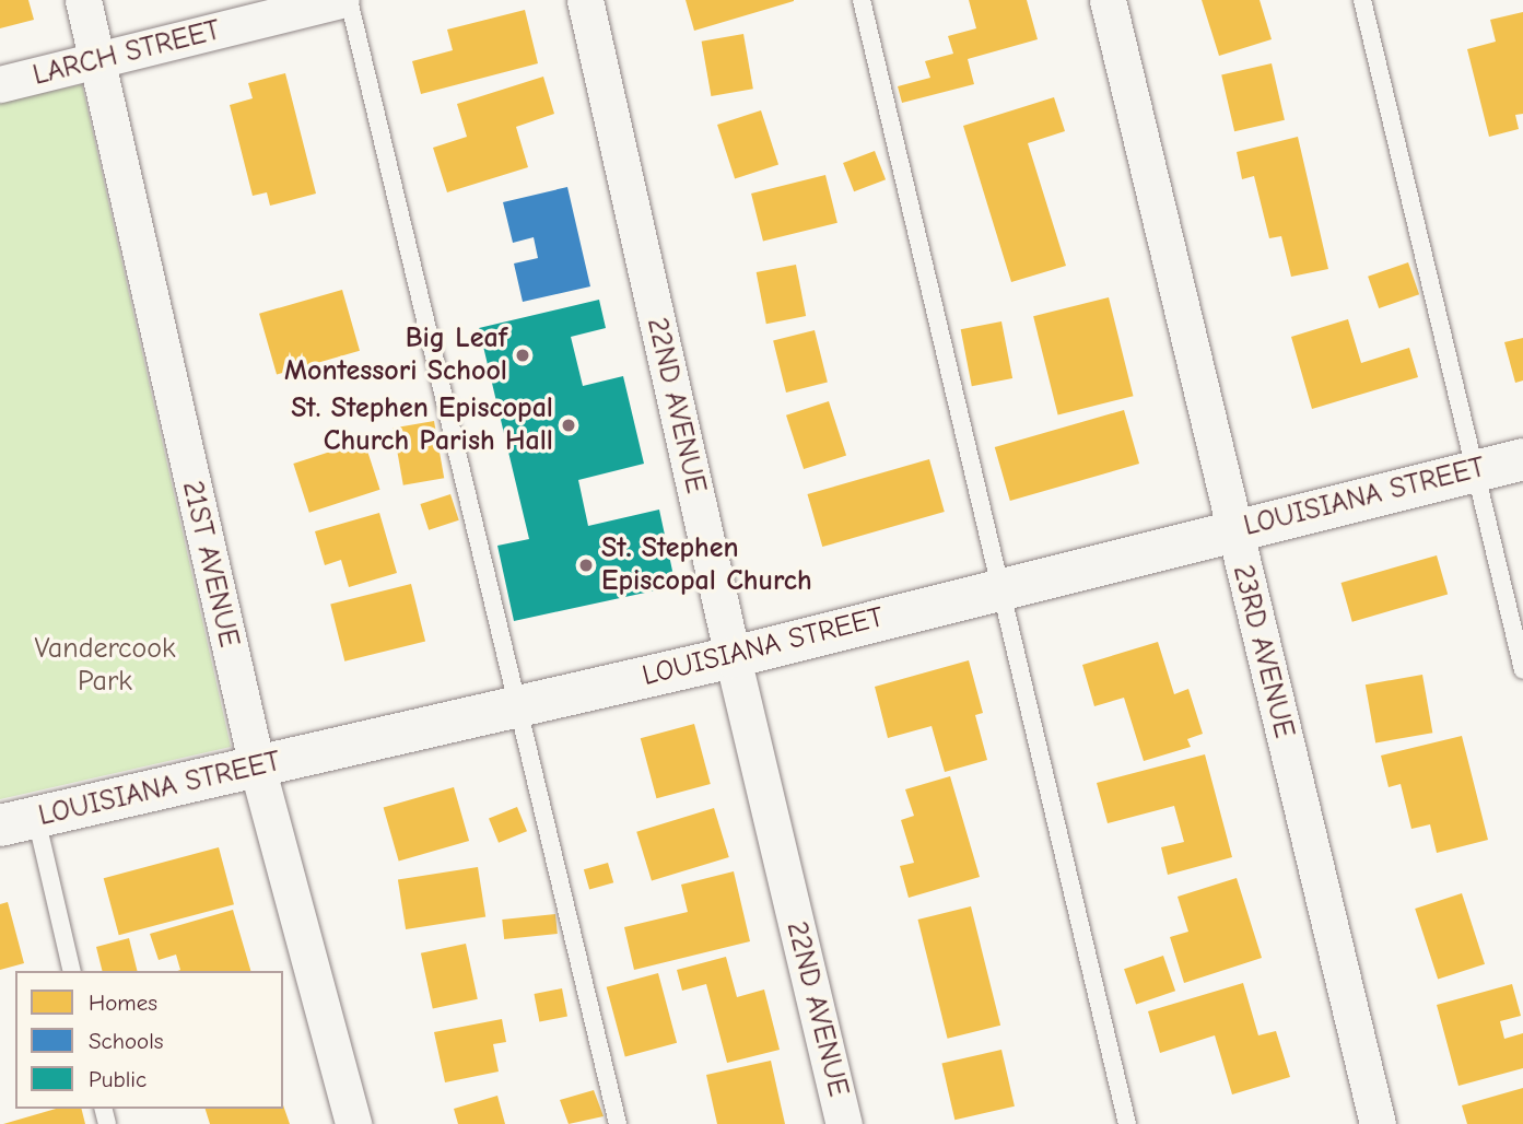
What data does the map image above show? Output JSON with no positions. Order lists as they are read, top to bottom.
{
  "streets": {
    "street": [
      "LARCH STREET",
      "22ND AVENUE",
      "LOUISIANA STREET",
      "21ST AVENUE",
      "23RD AVENUE"
    ]
  },
  "crossings": [
    ["LARCH STREET", "21ST AVENUE"],
    ["22ND AVENUE", "LOUISIANA STREET"],
    ["LOUISIANA STREET", "21ST AVENUE"],
    ["LOUISIANA STREET", "23RD AVENUE"]
  ],
  "parks": ["Vandercook Park"],
  "places": ["Big Leaf Montessori School", "St. Stephen Episcopal Church Parish Hall", "St. Stephen Episcopal Church"],
  "legend": ["Homes", "Schools", "Public"]
}
